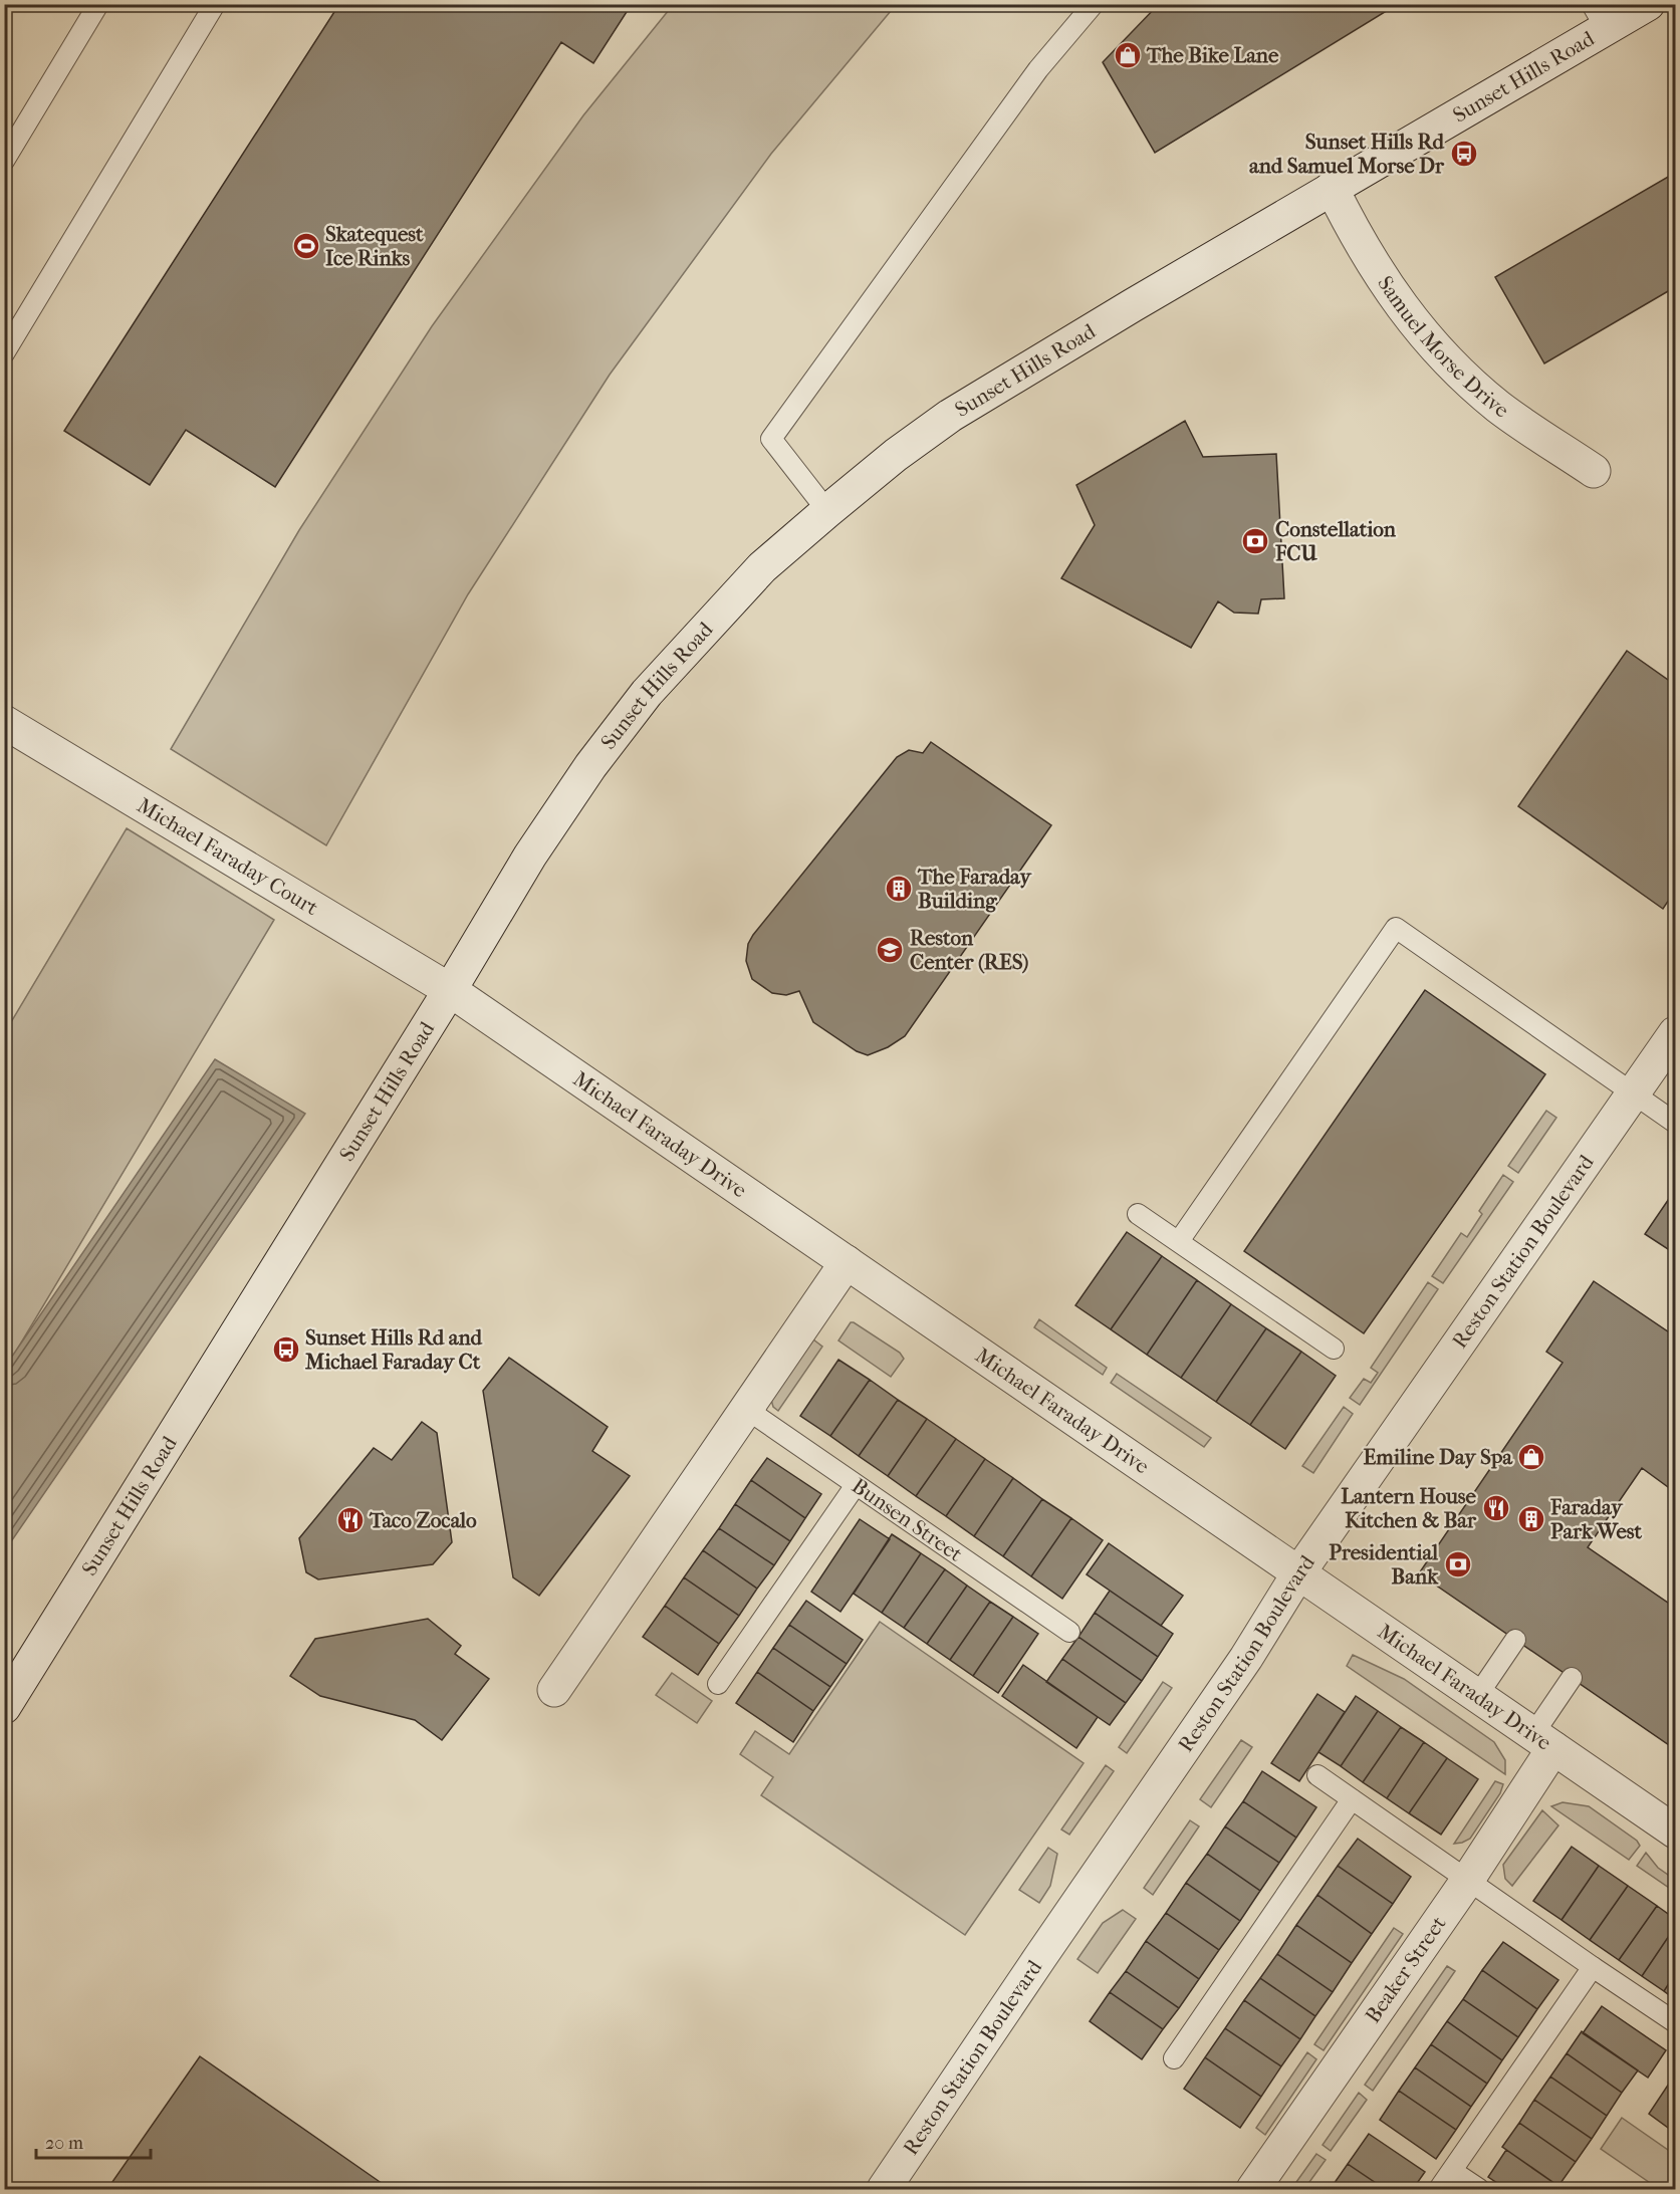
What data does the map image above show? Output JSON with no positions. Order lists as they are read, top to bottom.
{
  "streets": {
    "street": [
      "Sunset Hills Road",
      "Samuel Morse Drive",
      "Michael Faraday Court",
      "Michael Faraday Drive",
      "Reston Station Boulevard",
      "Beaker Street"
    ],
    "lane": ["Bunsen Street"]
  },
  "crossings": [
    ["Sunset Hills Road", "Samuel Morse Drive"],
    ["Sunset Hills Road", "Michael Faraday Court"],
    ["Sunset Hills Road", "Michael Faraday Drive"],
    ["Michael Faraday Court", "Michael Faraday Drive"],
    ["Michael Faraday Drive", "Reston Station Boulevard"],
    ["Michael Faraday Drive", "Beaker Street"]
  ],
  "places": {
    "shop": ["The Bike Lane", "Emiline Day Spa"],
    "bus stop": ["Sunset Hills Rd and Samuel Morse Dr", "Sunset Hills Rd and Michael Faraday Ct"],
    "sports": ["Skatequest Ice Rinks"],
    "bank": ["Constellation FCU", "Presidential Bank"],
    "building": ["The Faraday Building", "Faraday Park West"],
    "school or university": ["Reston Center (RES)"],
    "restaurant": ["Lantern House Kitchen & Bar", "Taco Zocalo"]
  },
  "scale_bar": "20 m"
}
